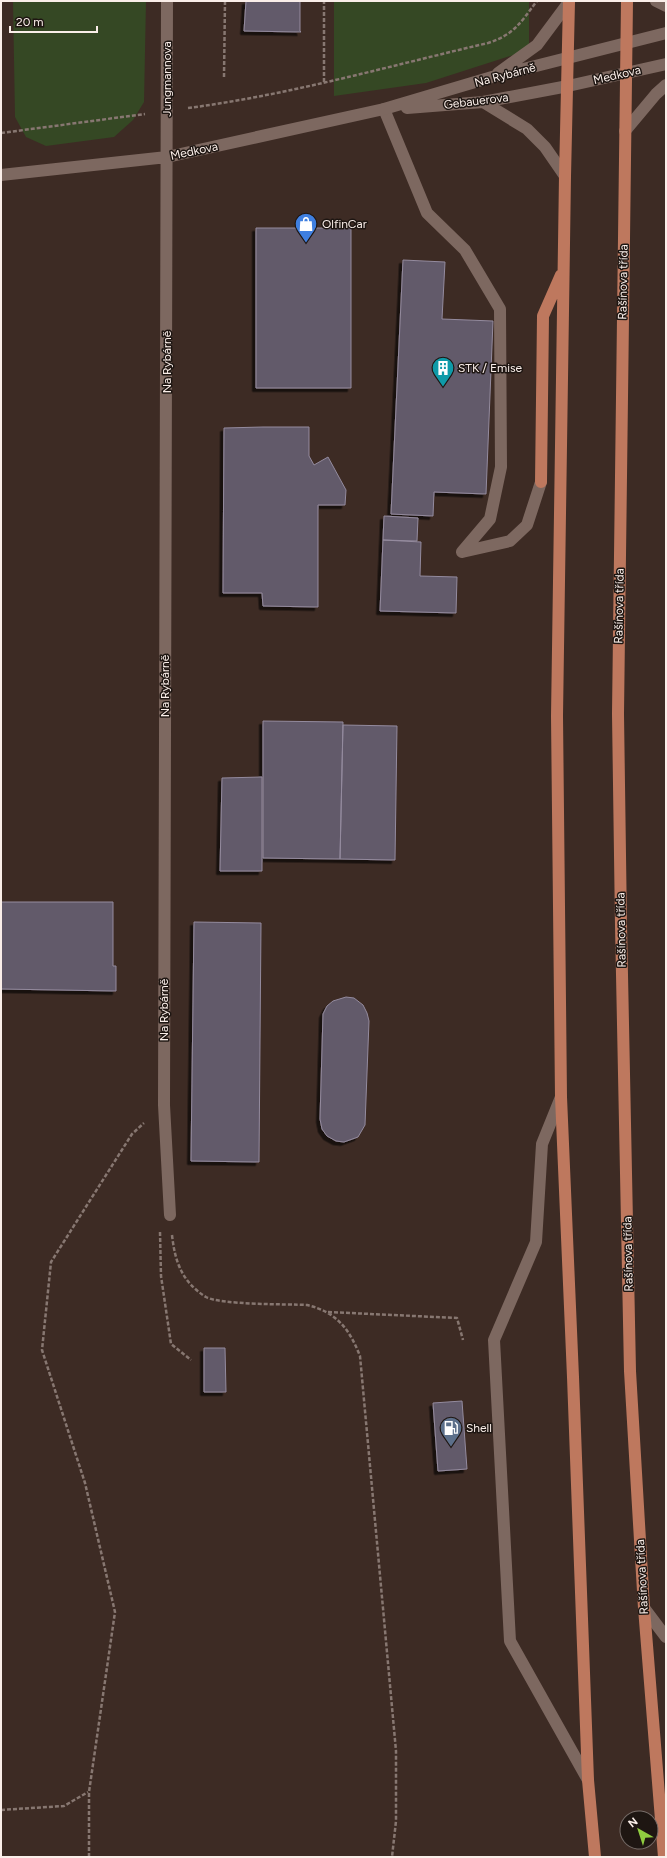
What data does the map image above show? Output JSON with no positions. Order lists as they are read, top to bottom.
{
  "streets": {
    "main road": ["Rašínova třída"],
    "street": [
      "Na Rybárně",
      "Medkova",
      "Jungmannova",
      "Gebauerova"
    ]
  },
  "crossings": [
    ["Na Rybárně", "Medkova"],
    ["Na Rybárně", "Jungmannova"],
    ["Na Rybárně", "Gebauerova"],
    ["Na Rybárně", "Rašínova třída"],
    ["Medkova", "Jungmannova"],
    ["Medkova", "Gebauerova"],
    ["Medkova", "Rašínova třída"]
  ],
  "places": {
    "shop": ["OlfinCar"],
    "building": ["STK / Emise"],
    "fuel station": ["Shell"]
  },
  "scale_bar": "20 m",
  "north": "top left"
}
